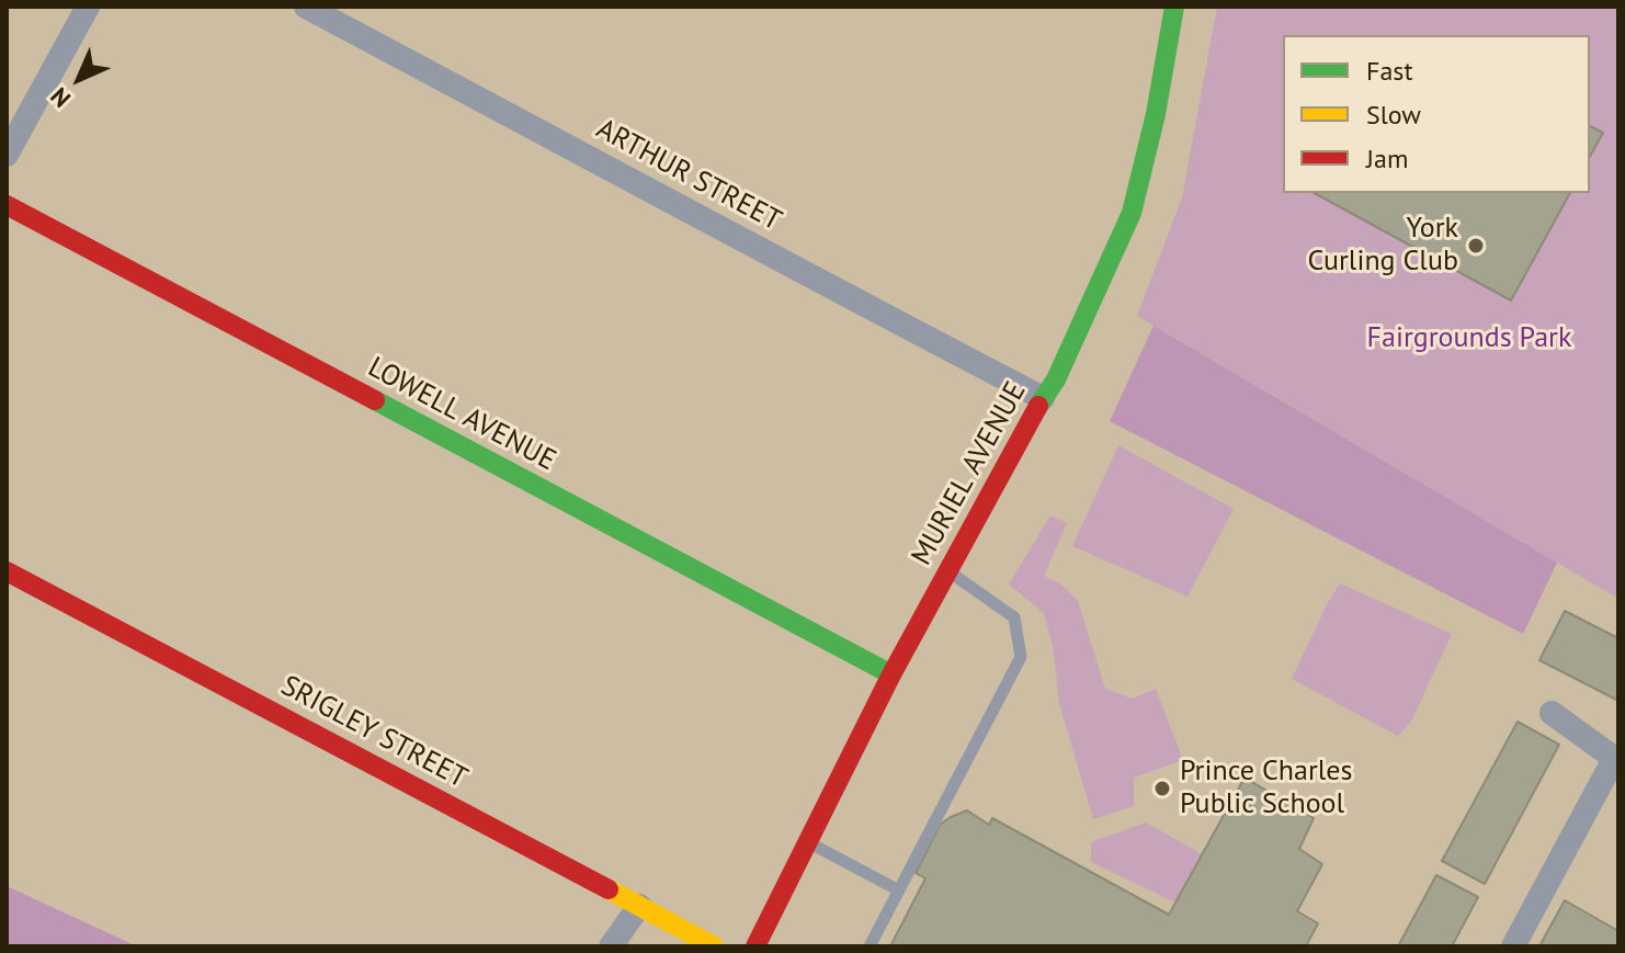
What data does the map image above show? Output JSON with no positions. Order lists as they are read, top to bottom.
{
  "streets": {
    "street": [
      "ARTHUR STREET",
      "LOWELL AVENUE",
      "MURIEL AVENUE",
      "SRIGLEY STREET"
    ]
  },
  "crossings": [
    ["ARTHUR STREET", "MURIEL AVENUE"],
    ["LOWELL AVENUE", "MURIEL AVENUE"]
  ],
  "parks": ["Fairgrounds Park"],
  "places": ["York Curling Club", "Prince Charles Public School"],
  "legend": ["Fast", "Slow", "Jam"],
  "north": "bottom left"
}
